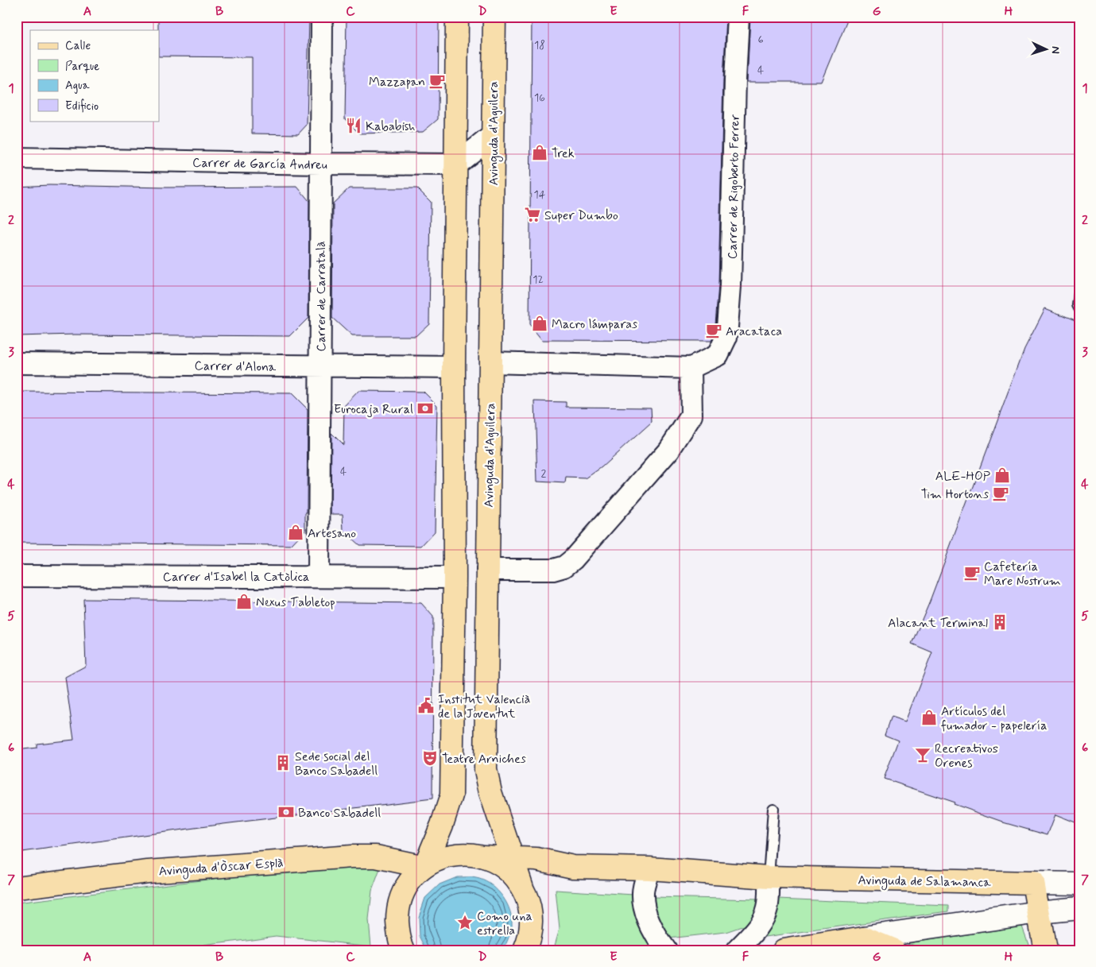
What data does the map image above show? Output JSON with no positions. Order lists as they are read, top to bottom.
{
  "streets": {
    "main road": ["Avinguda d'Aguilera", "Avinguda d'Òscar Esplà", "Avinguda de Salamanca"],
    "street": [
      "Carrer de García Andreu",
      "Carrer de Rigoberto Ferrer",
      "Carrer de Carratalà",
      "Carrer d'Alona",
      "Carrer d'Isabel la Catòlica"
    ]
  },
  "crossings": [
    ["Avinguda d'Aguilera", "Avinguda de Salamanca"],
    ["Carrer de García Andreu", "Carrer de Carratalà"],
    ["Carrer de Carratalà", "Carrer d'Alona"],
    ["Carrer de Carratalà", "Carrer d'Isabel la Catòlica"]
  ],
  "places": {
    "cafe": [
      "Mazzapan",
      "Aracataca",
      "Tim Hortons",
      "Cafetería Mare Nostrum"
    ],
    "restaurant": ["Kababish"],
    "shop": [
      "Trek",
      "Macro lámparas",
      "ALE-HOP",
      "Artesano",
      "Nexus Tabletop",
      "Artículos del fumador - papelería"
    ],
    "supermarket": ["Super Dumbo"],
    "bank": ["Eurocaja Rural", "Banco Sabadell"],
    "building": ["Alacant Terminal", "Sede social del Banco Sabadell"],
    "public building": ["Institut Valencià de la Joventut"],
    "bar": ["Recreativos Orenes"],
    "theatre": ["Teatre Arniches"],
    "place": ["Como una estrella"]
  },
  "house_numbers": [
    "6",
    "18",
    "4",
    "16",
    "14",
    "12",
    "4",
    "2"
  ],
  "legend": [
    "Calle",
    "Parque",
    "Agua",
    "Edificio"
  ],
  "north": "right",
  "grid": {
    "columns": [
      "A",
      "B",
      "C",
      "D",
      "E",
      "F",
      "G",
      "H"
    ],
    "rows": [
      "1",
      "2",
      "3",
      "4",
      "5",
      "6",
      "7"
    ]
  }
}
